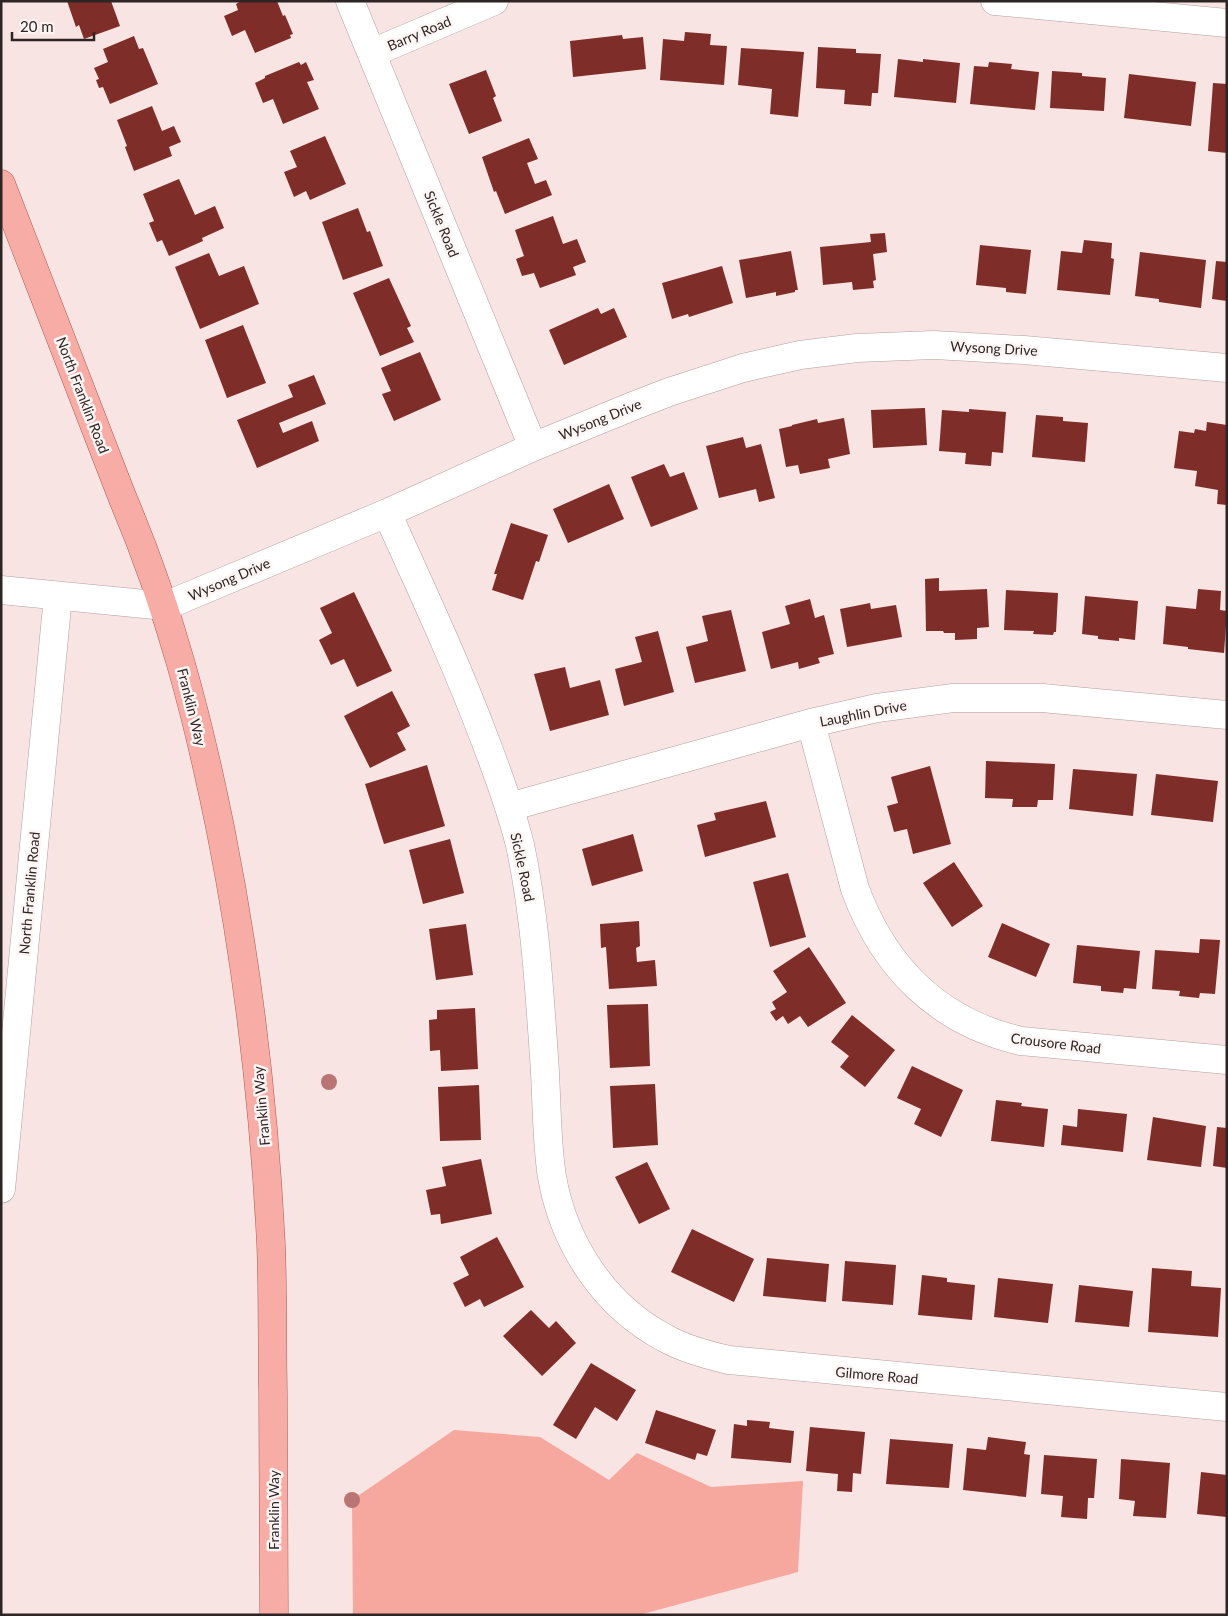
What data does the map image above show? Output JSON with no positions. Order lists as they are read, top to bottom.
{
  "streets": {
    "main road": ["North Franklin Road", "Franklin Way"],
    "street": [
      "Barry Road",
      "Sickle Road",
      "Wysong Drive",
      "Laughlin Drive",
      "Crousore Road",
      "Gilmore Road"
    ]
  },
  "crossings": [
    ["Barry Road", "Sickle Road"],
    ["Sickle Road", "Wysong Drive"],
    ["Sickle Road", "Laughlin Drive"],
    ["Sickle Road", "Gilmore Road"],
    ["Wysong Drive", "North Franklin Road"],
    ["Wysong Drive", "Franklin Way"],
    ["North Franklin Road", "Franklin Way"],
    ["Laughlin Drive", "Crousore Road"]
  ],
  "scale_bar": "20 m"
}
